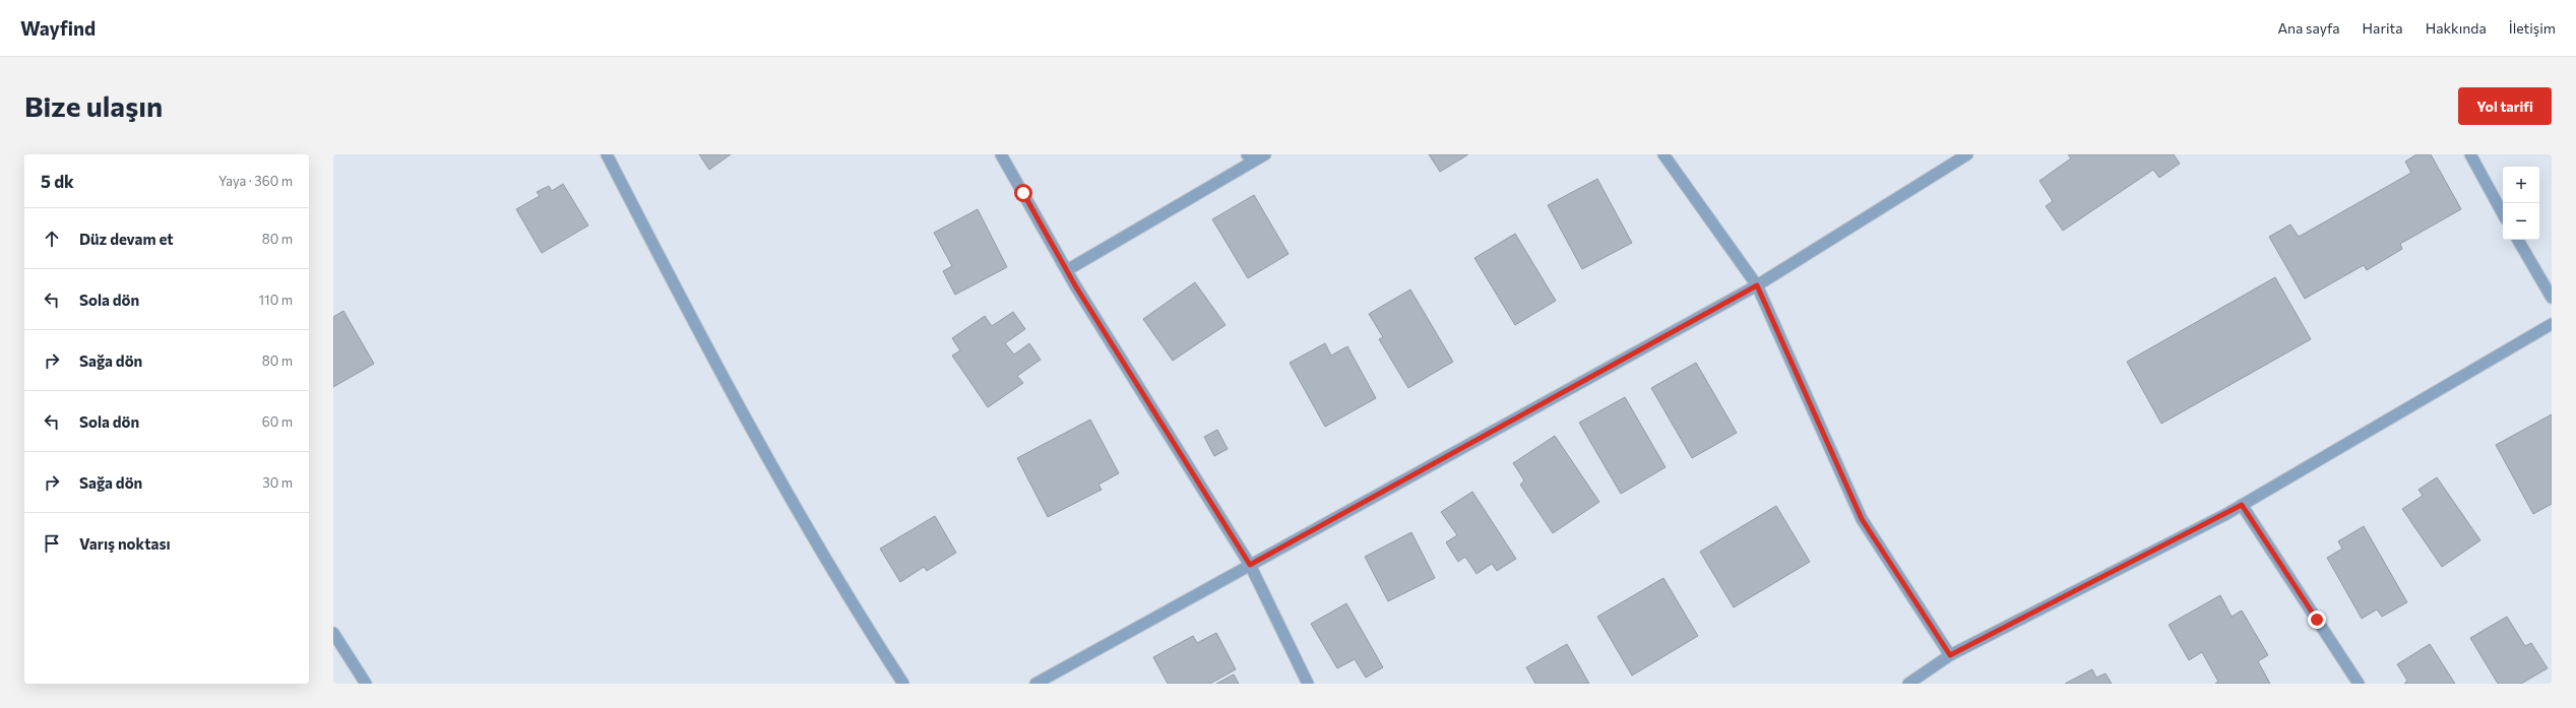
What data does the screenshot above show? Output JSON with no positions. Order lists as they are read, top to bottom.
{
  "page": {
    "header": "Wayfind",
    "nav": [
      "Ana sayfa",
      "Harita",
      "Hakkında",
      "İletişim"
    ],
    "buttons": "Yol tarifi",
    "title": "Bize ulaşın",
    "heading": ["5 dk", "Yaya · 360 m"],
    "map_buttons": ["+", "−"],
    "list": [
      ["Düz devam et", "80 m"],
      ["Sola dön", "110 m"],
      ["Sağa dön", "80 m"],
      ["Sola dön", "60 m"],
      ["Sağa dön", "30 m"],
      "Varış noktası"
    ]
  }
}
